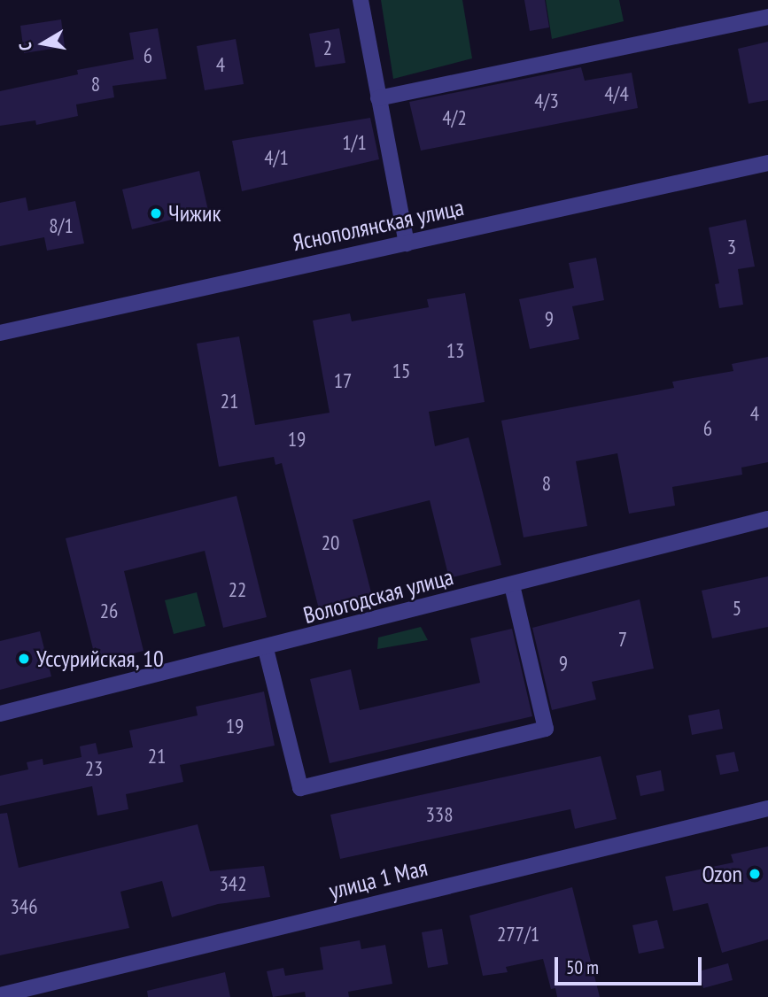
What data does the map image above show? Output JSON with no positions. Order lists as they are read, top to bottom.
{
  "streets": {
    "street": ["Яснополянская улица", "Вологодская улица", "улица 1 Мая"]
  },
  "places": ["Чижик", "Уссурийская, 10", "Ozon"],
  "house_numbers": [
    "2",
    "6",
    "4",
    "8",
    "4/4",
    "4/3",
    "4/2",
    "1/1",
    "4/1",
    "8/1",
    "3",
    "9",
    "13",
    "15",
    "17",
    "21",
    "4",
    "6",
    "19",
    "8",
    "20",
    "22",
    "5",
    "26",
    "7",
    "9",
    "19",
    "21",
    "23",
    "338",
    "342",
    "346",
    "277/1"
  ],
  "scale_bar": "50 m",
  "north": "left"
}
